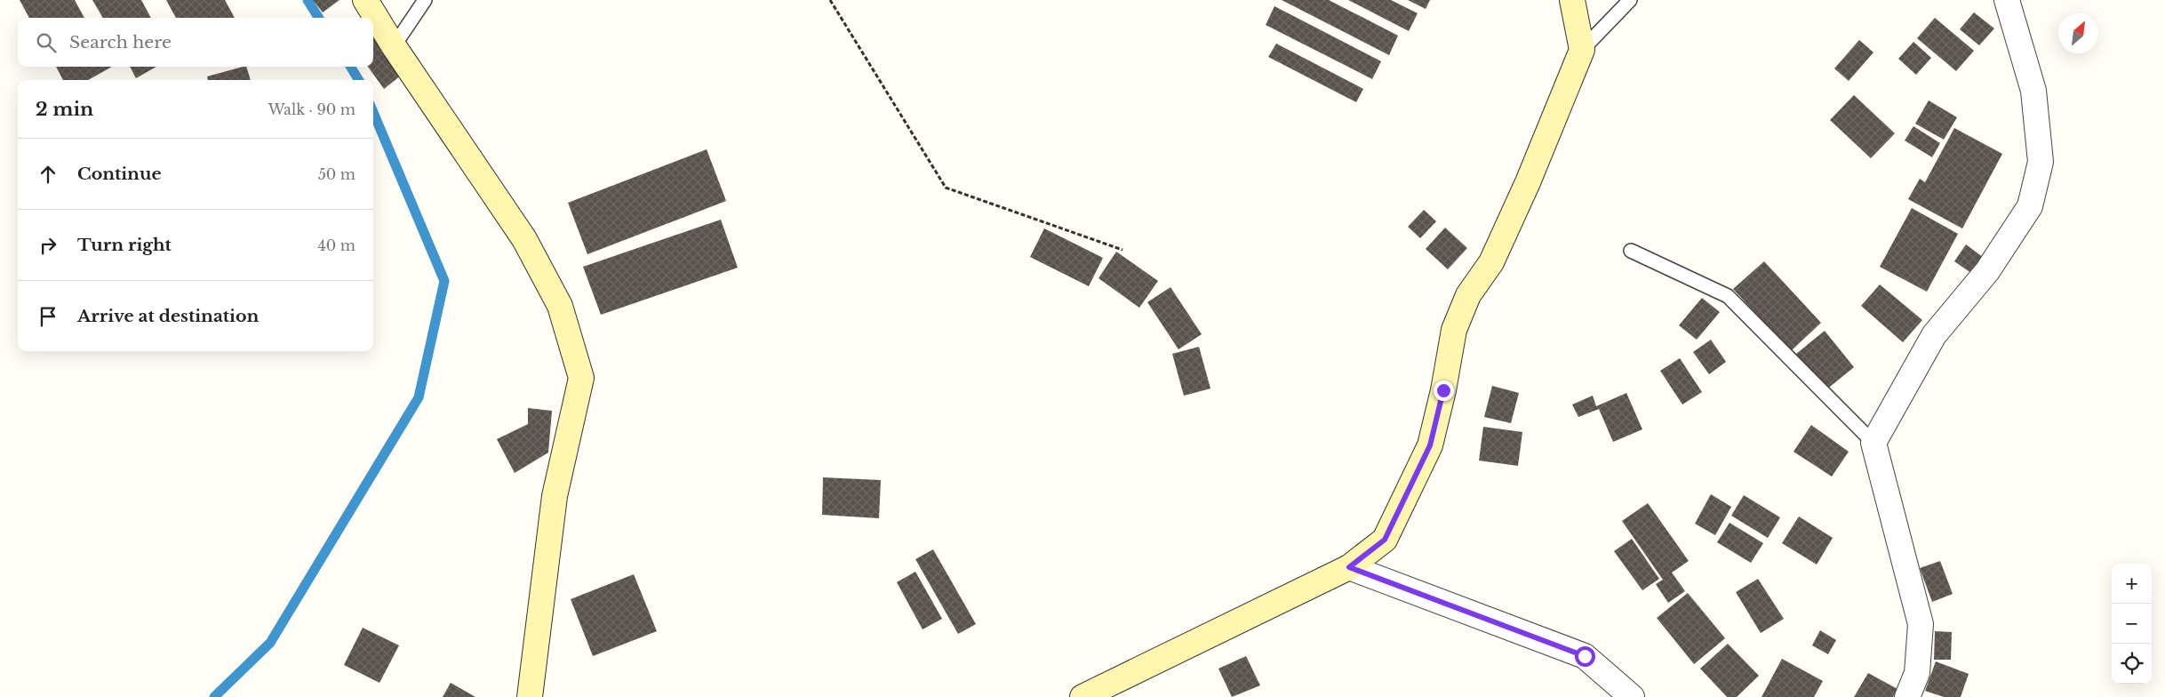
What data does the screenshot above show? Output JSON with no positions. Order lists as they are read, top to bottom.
{
  "north": "top right",
  "page": {
    "search": "Search here",
    "heading": ["2 min", "Walk · 90 m"],
    "list": [
      ["Continue", "50 m"],
      ["Turn right", "40 m"],
      "Arrive at destination"
    ],
    "map_buttons": ["+", "−"]
  }
}
